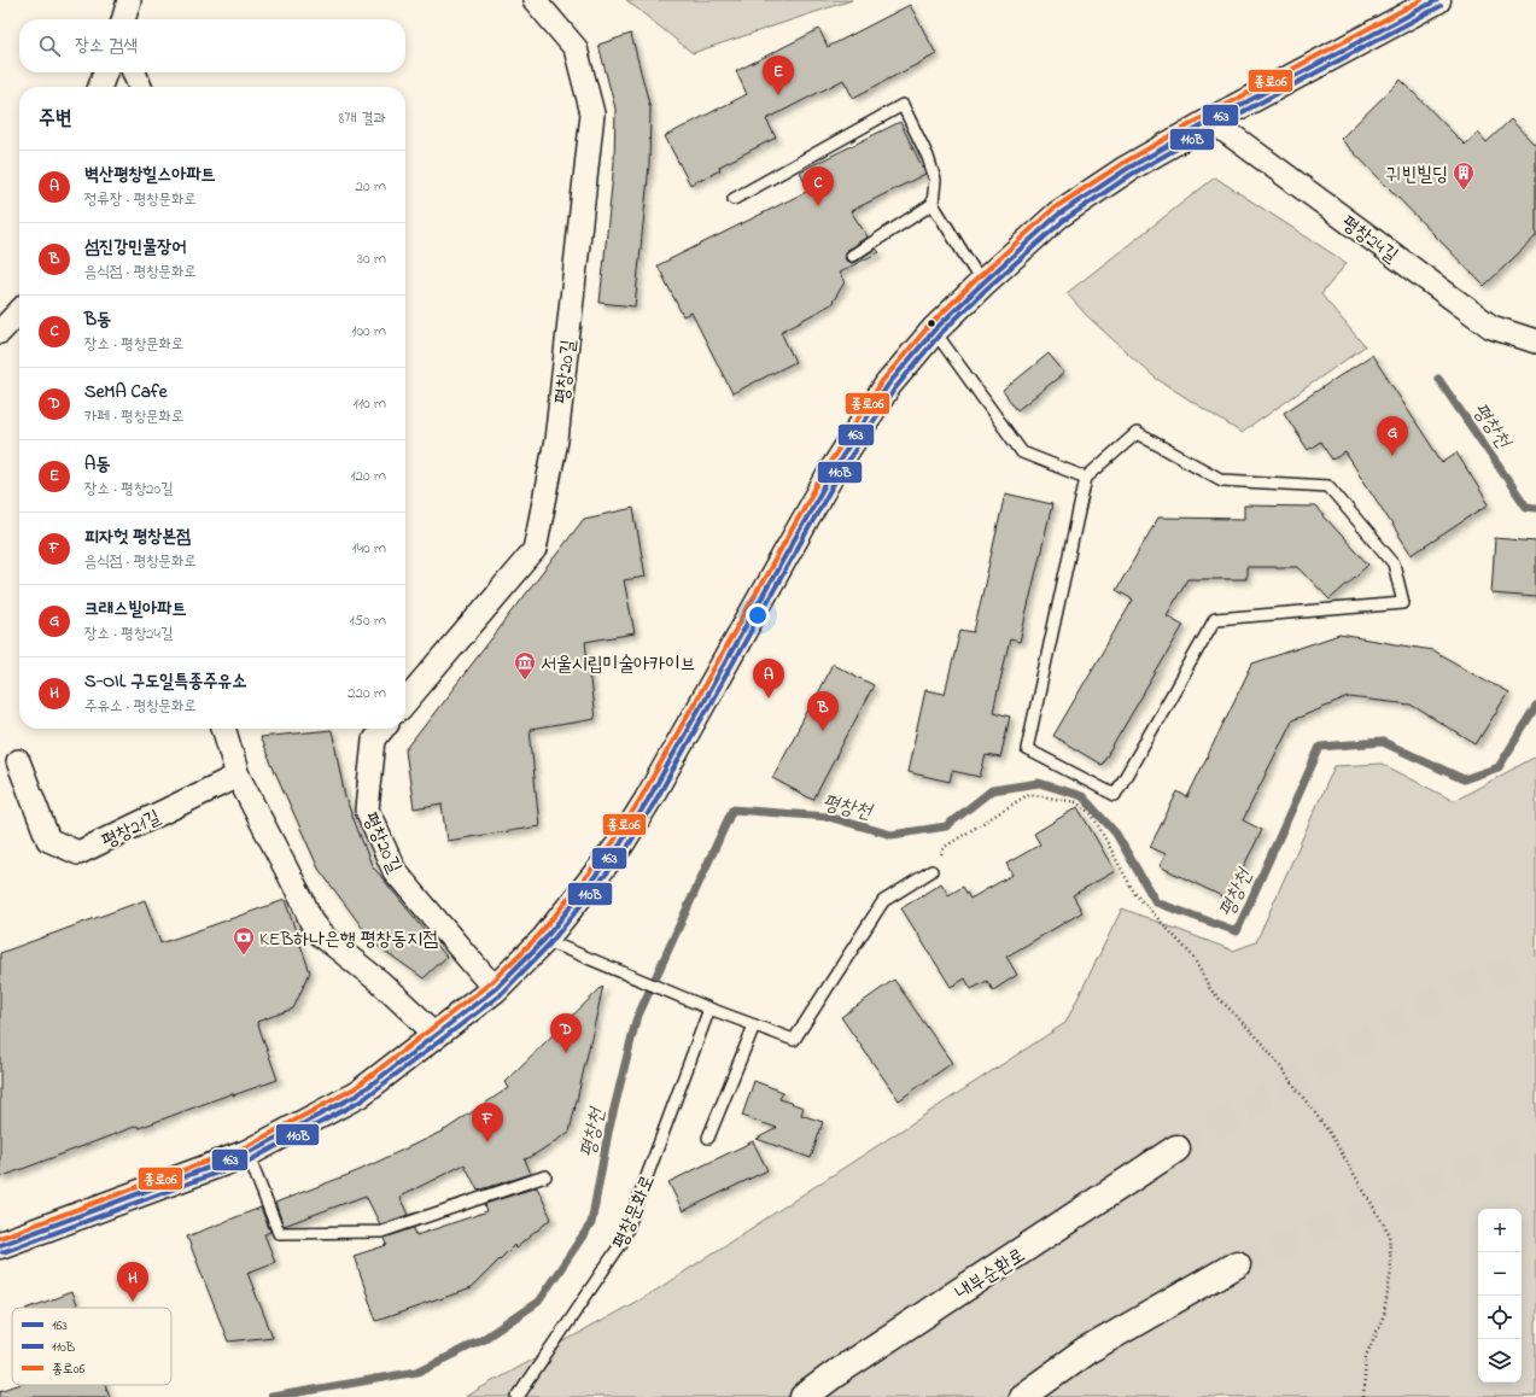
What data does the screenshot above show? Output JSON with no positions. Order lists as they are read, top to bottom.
{
  "streets": {
    "main road": ["내부순환로"],
    "street": ["평창24길", "평창20길", "평창21길"],
    "lane": ["평창문화로"]
  },
  "water": ["평창천"],
  "places": {
    "building": ["귀빈빌딩"],
    "museum": ["서울시립미술아카이브"],
    "bank": ["KEB하나은행 평창동지점"]
  },
  "lines": ["transit line 163", "transit line 종로06", "transit line 110B"],
  "legend": ["163", "110B", "종로06"],
  "page": {
    "search": "장소 검색",
    "pins": [
      "E",
      "C",
      "G",
      "A",
      "B",
      "D",
      "F",
      "H"
    ],
    "heading": ["주변", "8개 결과"],
    "list": [
      {
        "mark": "A",
        "name": "벽산평창힐스아파트",
        "note": "정류장 · 평창문화로",
        "value": "20 m"
      },
      {
        "mark": "B",
        "name": "섬진강민물장어",
        "note": "음식점 · 평창문화로",
        "value": "30 m"
      },
      {
        "mark": "C",
        "name": "B동",
        "note": "장소 · 평창문화로",
        "value": "100 m"
      },
      {
        "mark": "D",
        "name": "SeMA Cafe",
        "note": "카페 · 평창문화로",
        "value": "110 m"
      },
      {
        "mark": "E",
        "name": "A동",
        "note": "장소 · 평창20길",
        "value": "120 m"
      },
      {
        "mark": "F",
        "name": "피자헛 평창본점",
        "note": "음식점 · 평창문화로",
        "value": "140 m"
      },
      {
        "mark": "G",
        "name": "크래스빌아파트",
        "note": "장소 · 평창24길",
        "value": "150 m"
      },
      {
        "mark": "H",
        "name": "S-OIL 구도일특종주유소",
        "note": "주유소 · 평창문화로",
        "value": "220 m"
      }
    ],
    "map_buttons": ["+", "−"]
  }
}
